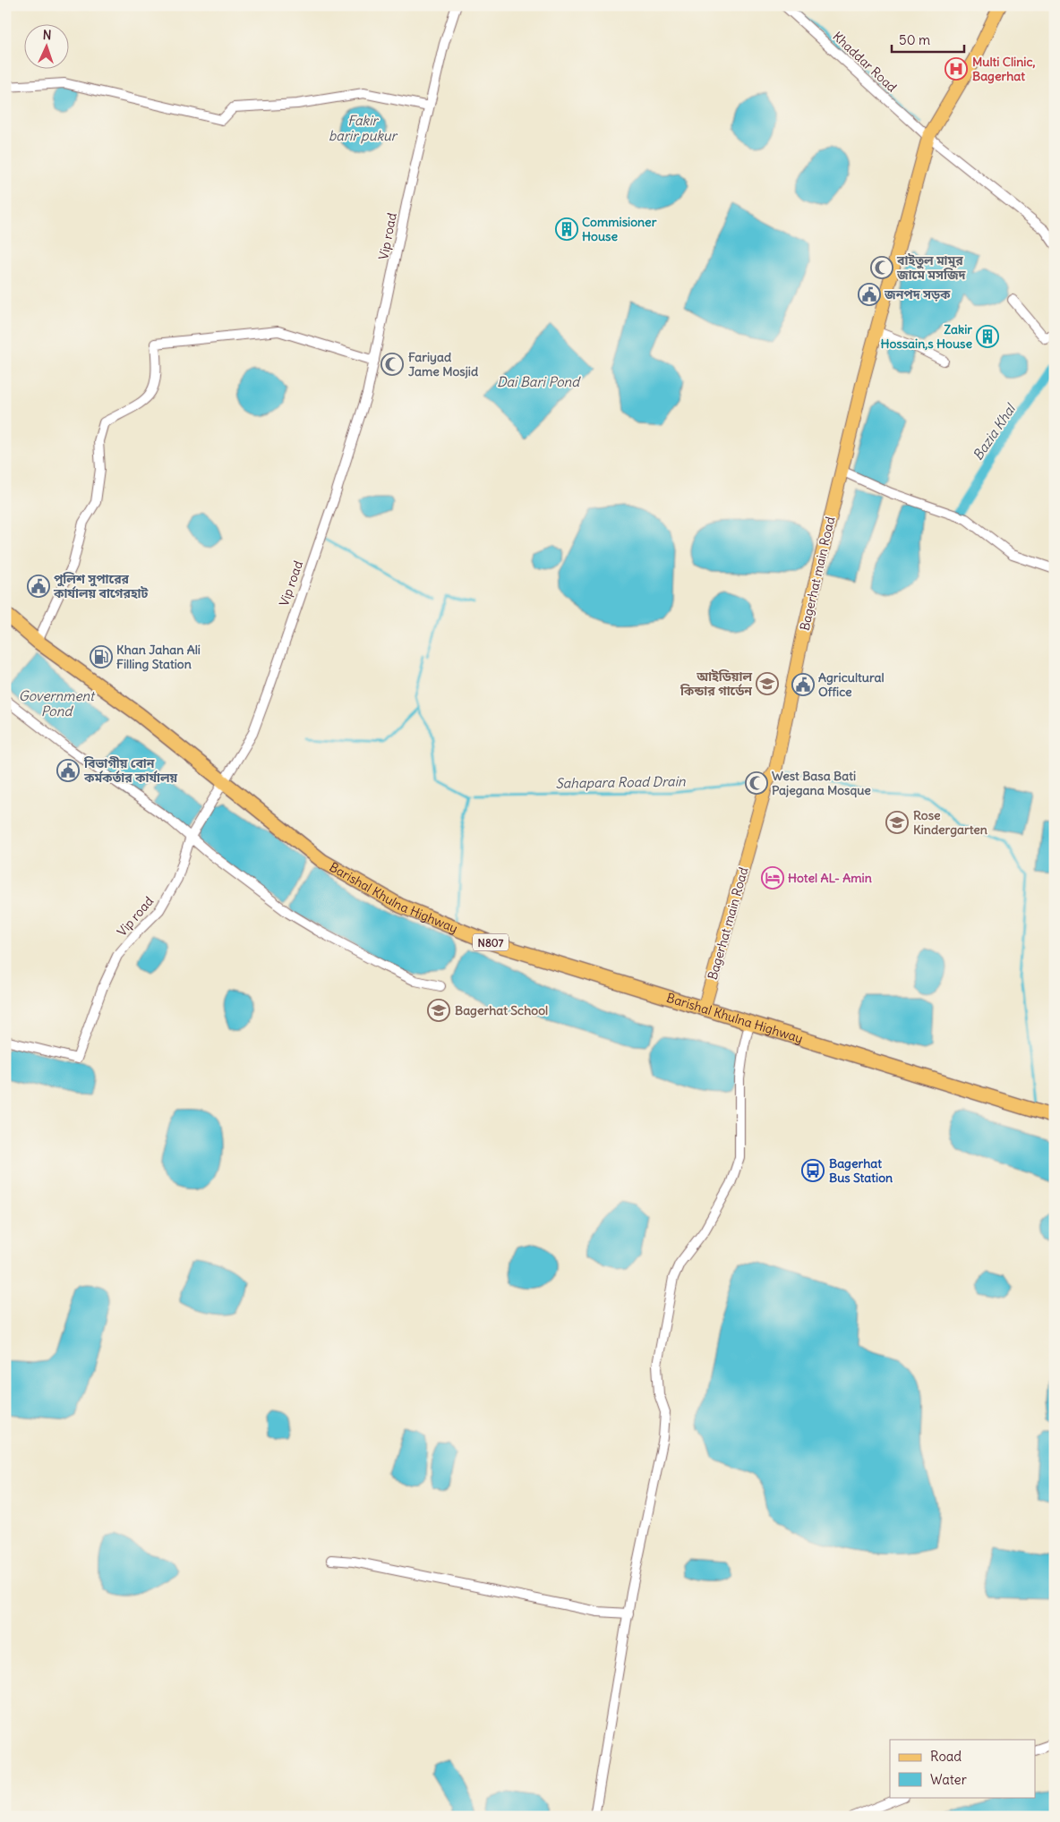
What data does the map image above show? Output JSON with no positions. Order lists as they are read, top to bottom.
{
  "streets": {
    "highway": ["Barishal Khulna Highway", "N807"],
    "main road": ["Bagerhat main Road"],
    "street": ["Khaddar Road", "Vip road"]
  },
  "crossings": [
    ["Khaddar Road", "Bagerhat main Road"],
    ["Vip road", "Barishal Khulna Highway"],
    ["Bagerhat main Road", "Barishal Khulna Highway"]
  ],
  "water": [
    "Fakir barir pukur",
    "Dai Bari Pond",
    "Bazia Khal",
    "Government Pond",
    "Sahapara Road Drain"
  ],
  "places": {
    "hospital": ["Multi Clinic, Bagerhat"],
    "building": ["Commisioner House", "Zakir Hossain,s House"],
    "mosque": ["বাইতুল মামুর জামে মসজিদ", "Fariyad Jame Mosjid", "West Basa Bati Pajegana Mosque"],
    "public building": [
      "জনপদ সড়ক",
      "পুলিশ সুপারের কার্যালয় বাগেরহাট",
      "Agricultural Office",
      "বিভাগীয় বোন কর্মকর্তার কার্যালয়"
    ],
    "fuel station": ["Khan Jahan Ali Filling Station"],
    "school or university": ["আইডিয়াল কিন্ডার গার্ডেন", "Rose Kindergarten", "Bagerhat School"],
    "hotel": ["Hotel AL- Amin"],
    "bus stop": ["Bagerhat Bus Station"]
  },
  "legend": ["Road", "Water"],
  "scale_bar": "50 m",
  "north": "top"
}
